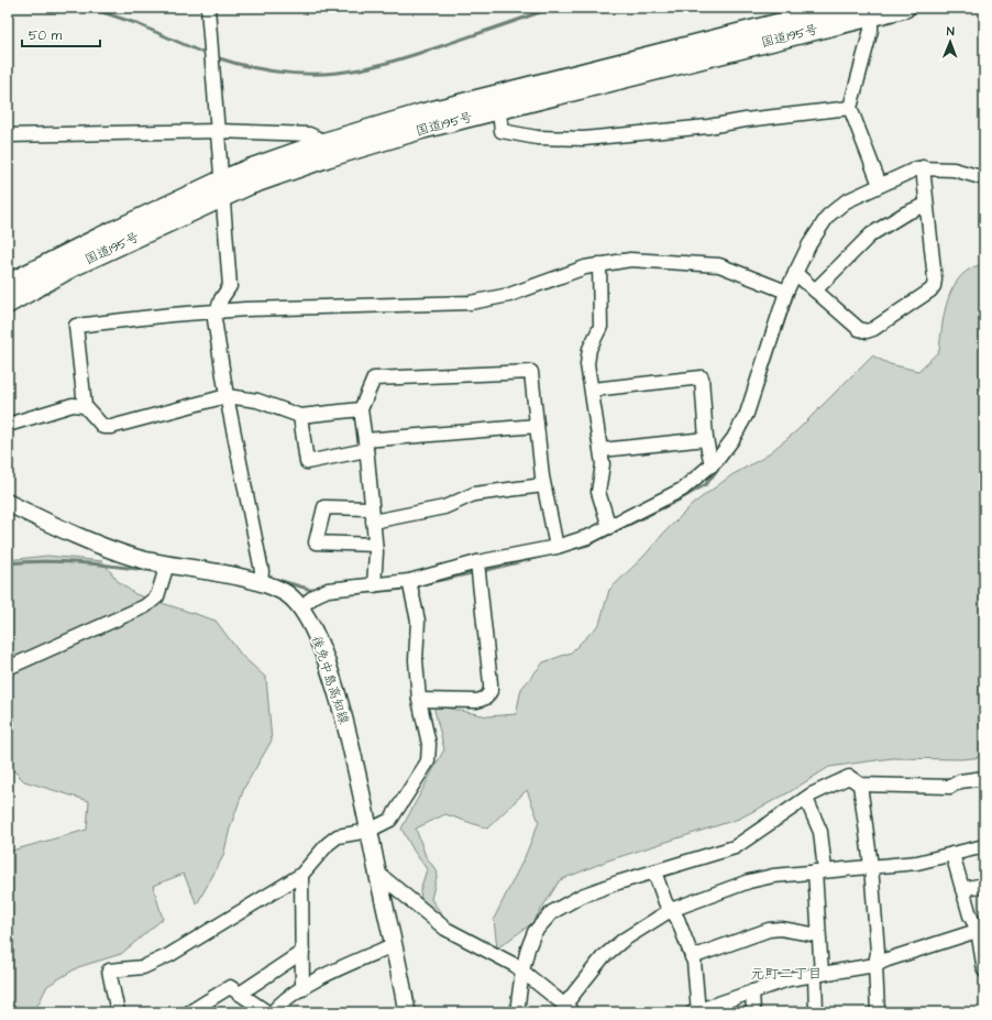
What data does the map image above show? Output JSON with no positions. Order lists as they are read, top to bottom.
{
  "streets": {
    "highway": ["国道195号"],
    "main road": ["後免中島高知線"]
  },
  "districts": ["元町二丁目"],
  "scale_bar": "50 m",
  "north": "top"
}
